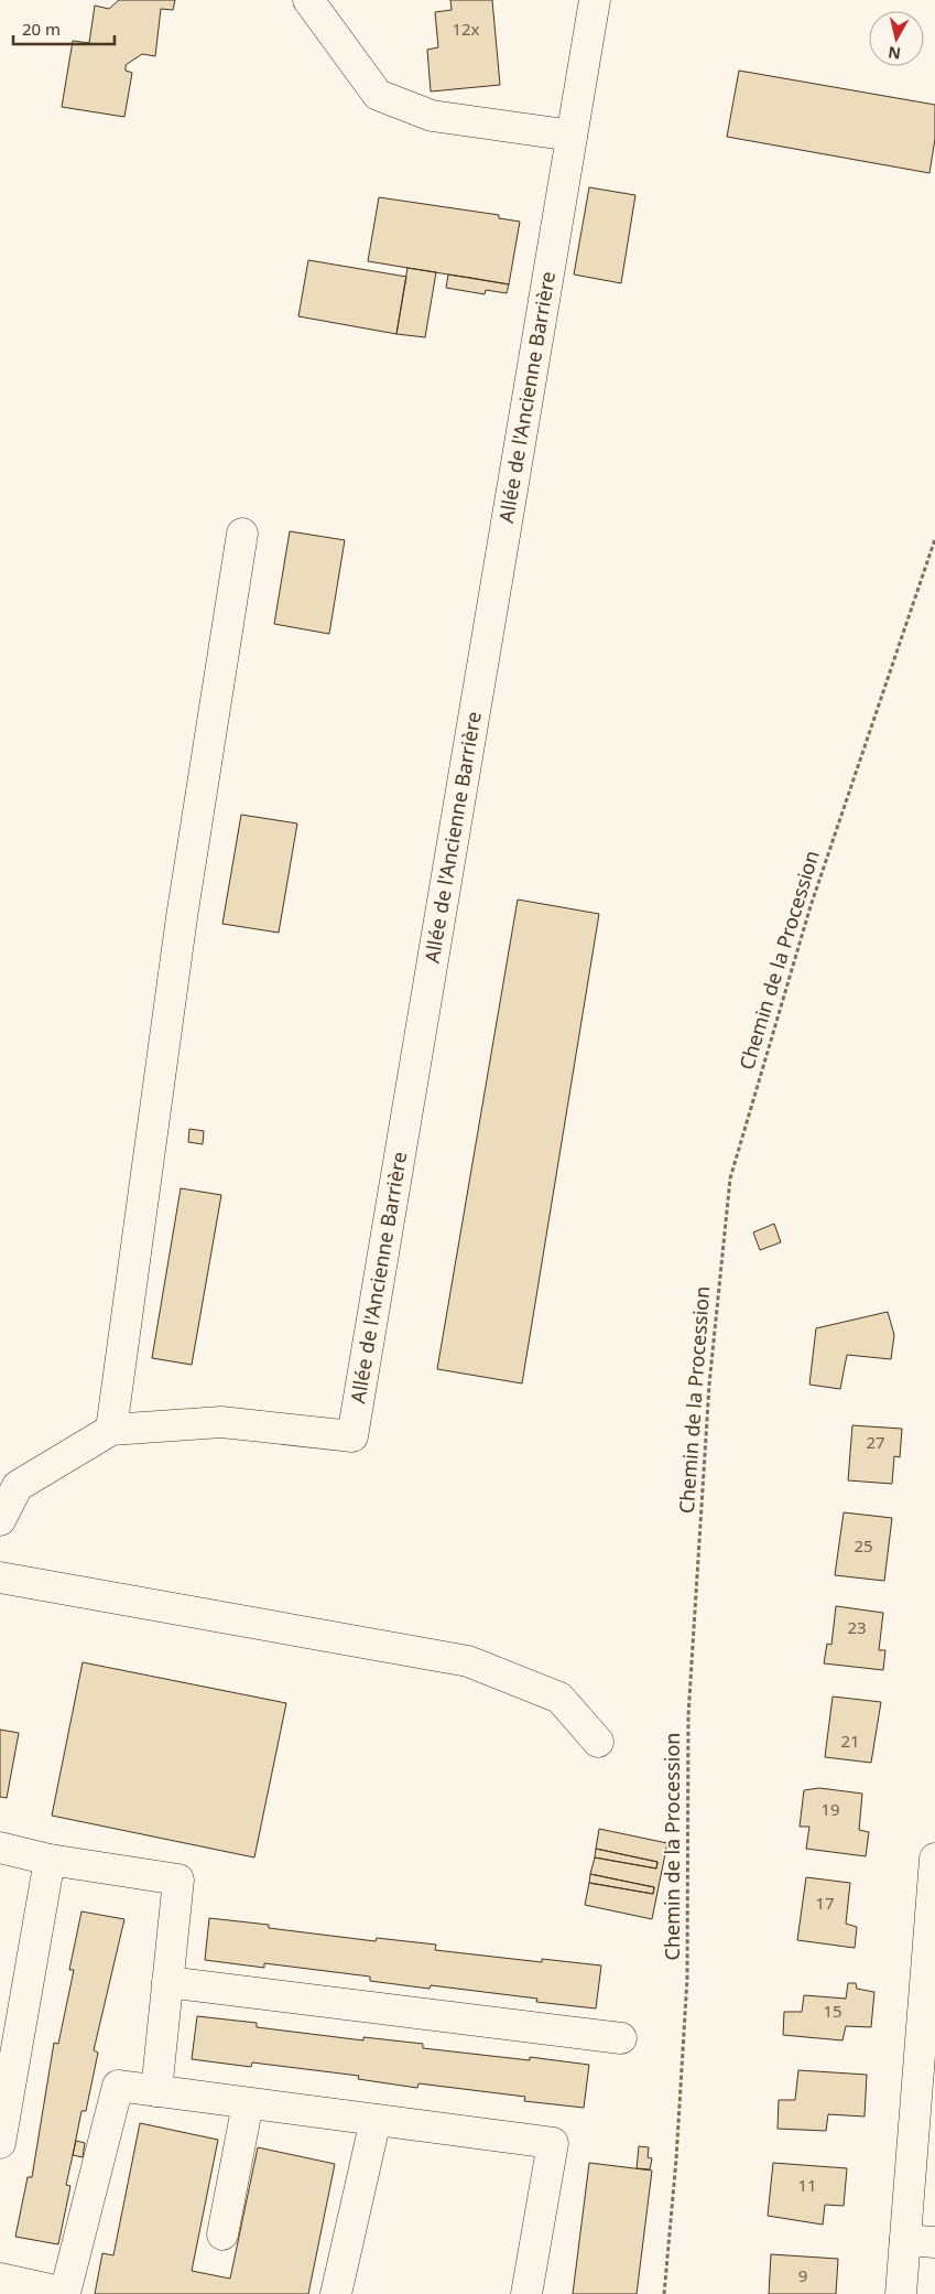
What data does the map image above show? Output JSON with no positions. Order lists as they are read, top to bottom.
{
  "streets": {
    "street": ["Allée de l'Ancienne Barrière"],
    "path": ["Chemin de la Procession"]
  },
  "house_numbers": [
    "12x",
    "27",
    "25",
    "23",
    "21",
    "19",
    "17",
    "15",
    "11",
    "9"
  ],
  "scale_bar": "20 m",
  "north": "bottom"
}
